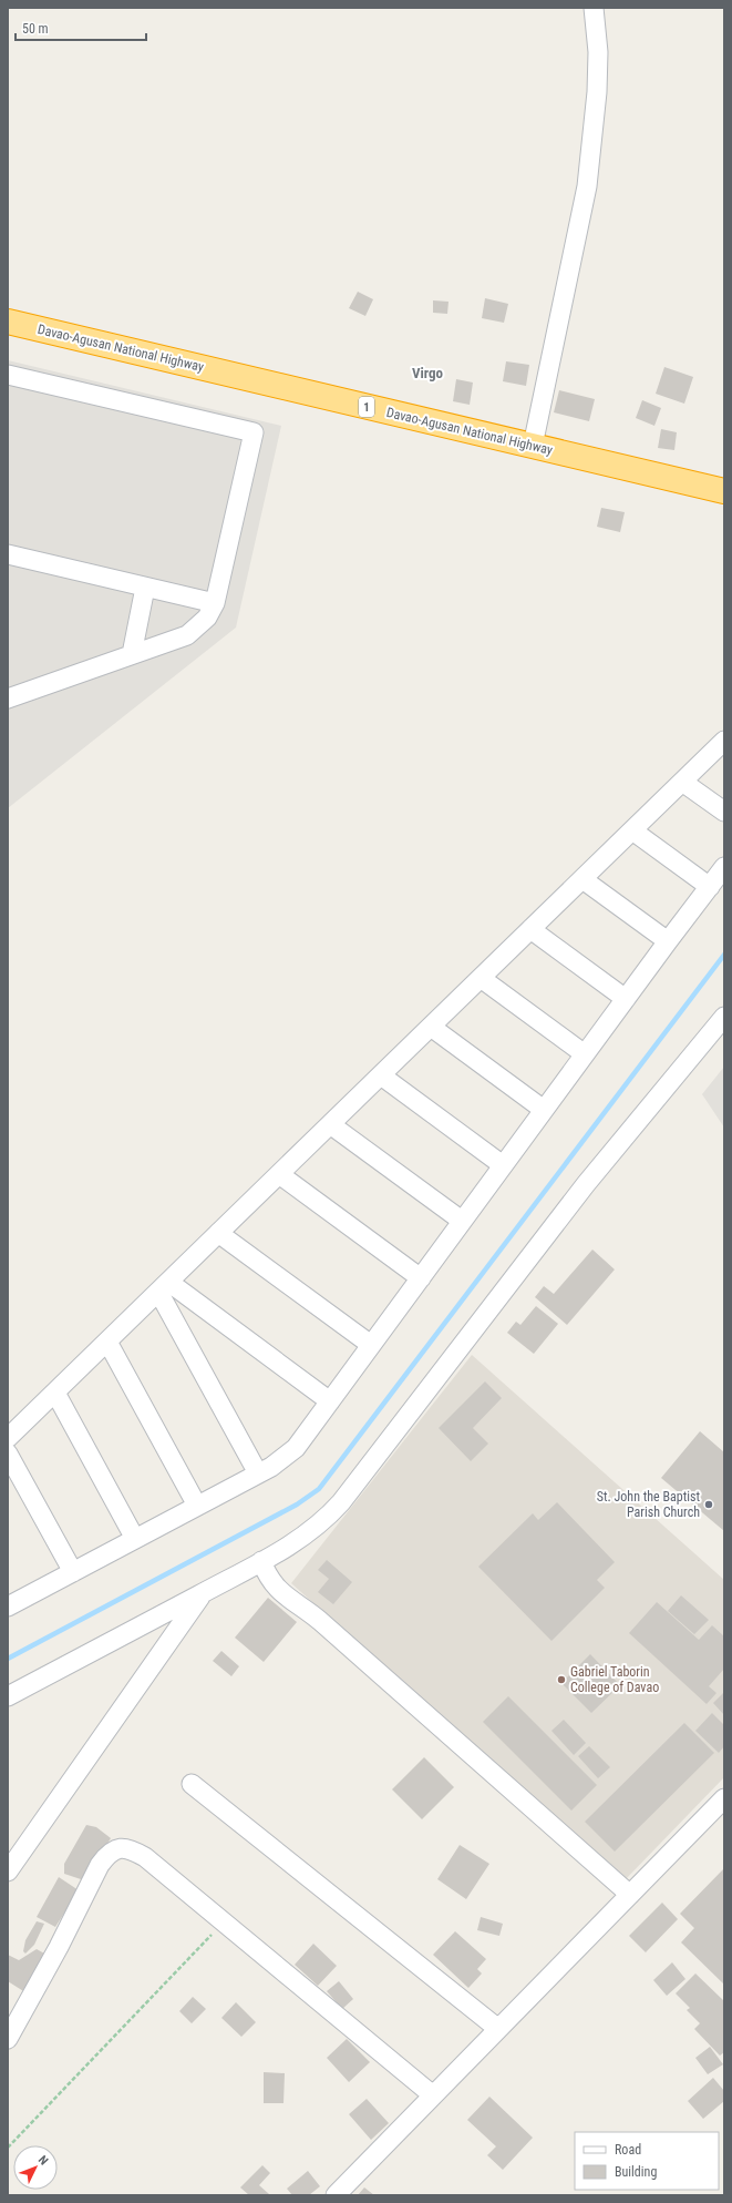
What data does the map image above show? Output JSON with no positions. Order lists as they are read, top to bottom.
{
  "streets": {
    "highway": ["Davao-Agusan National Highway", "1"]
  },
  "districts": ["Virgo"],
  "places": ["St. John the Baptist Parish Church", "Gabriel Taborin College of Davao"],
  "legend": ["Road", "Building"],
  "scale_bar": "50 m",
  "north": "top right"
}
